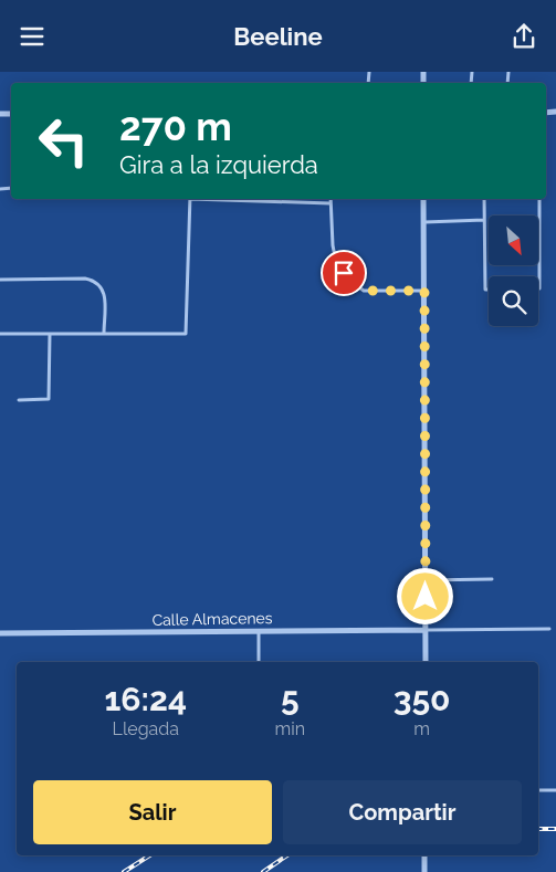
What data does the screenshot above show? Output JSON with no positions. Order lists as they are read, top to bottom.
{
  "streets": {
    "street": ["Calle Almacenes"]
  },
  "north": "bottom right",
  "page": {
    "header": "Beeline",
    "turn": ["270 m", "Gira a la izquierda"],
    "eta": [
      "16:24",
      "Llegada",
      "5",
      "min",
      "350",
      "m"
    ],
    "buttons": ["Salir", "Compartir"]
  }
}
